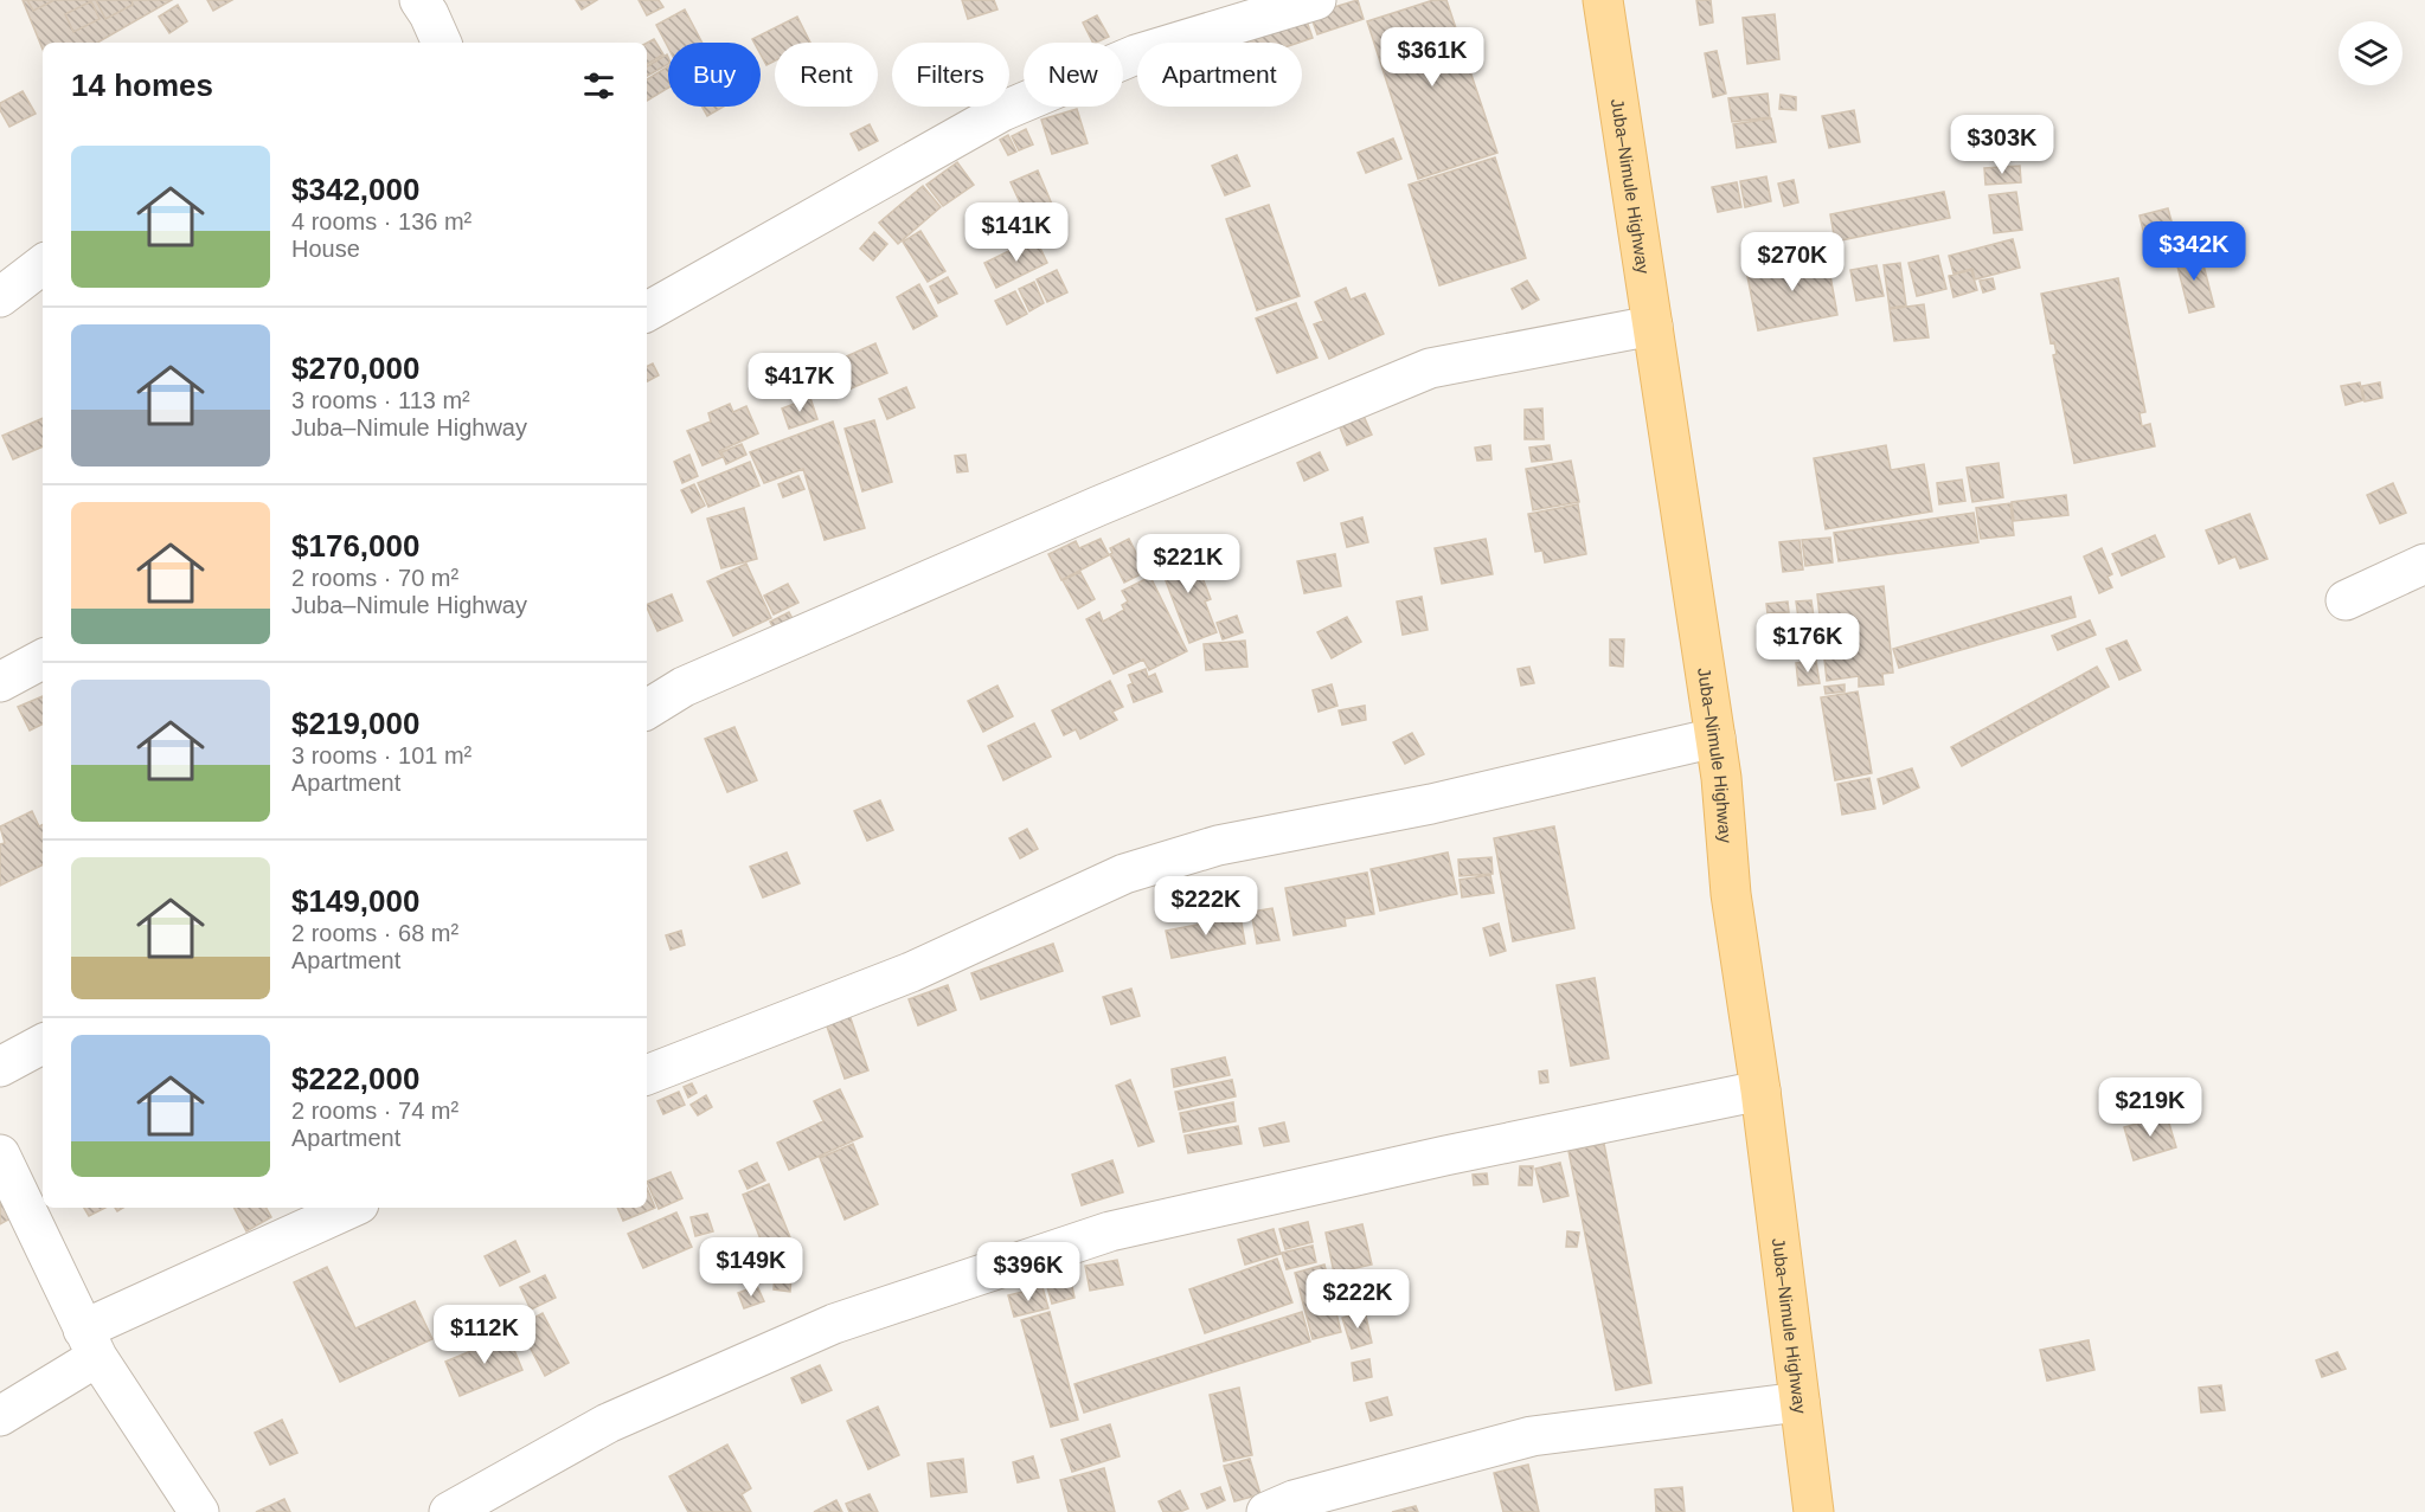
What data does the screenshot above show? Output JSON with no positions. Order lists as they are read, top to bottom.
{
  "streets": {
    "main road": ["Juba–Nimule Highway"]
  },
  "page": {
    "price": [
      "$361K",
      "$303K",
      "$141K",
      "$342K",
      "$270K",
      "$417K",
      "$221K",
      "$176K",
      "$222K",
      "$219K",
      "$149K",
      "$396K",
      "$222K",
      "$112K"
    ],
    "chip": [
      "Buy",
      "Rent",
      "Filters",
      "New",
      "Apartment"
    ],
    "heading": "14 homes",
    "list": [
      {
        "name": "$342,000",
        "note": "4 rooms · 136 m² · House"
      },
      {
        "name": "$270,000",
        "note": "3 rooms · 113 m² · Juba–Nimule Highway"
      },
      {
        "name": "$176,000",
        "note": "2 rooms · 70 m² · Juba–Nimule Highway"
      },
      {
        "name": "$219,000",
        "note": "3 rooms · 101 m² · Apartment"
      },
      {
        "name": "$149,000",
        "note": "2 rooms · 68 m² · Apartment"
      },
      {
        "name": "$222,000",
        "note": "2 rooms · 74 m² · Apartment"
      }
    ]
  }
}
